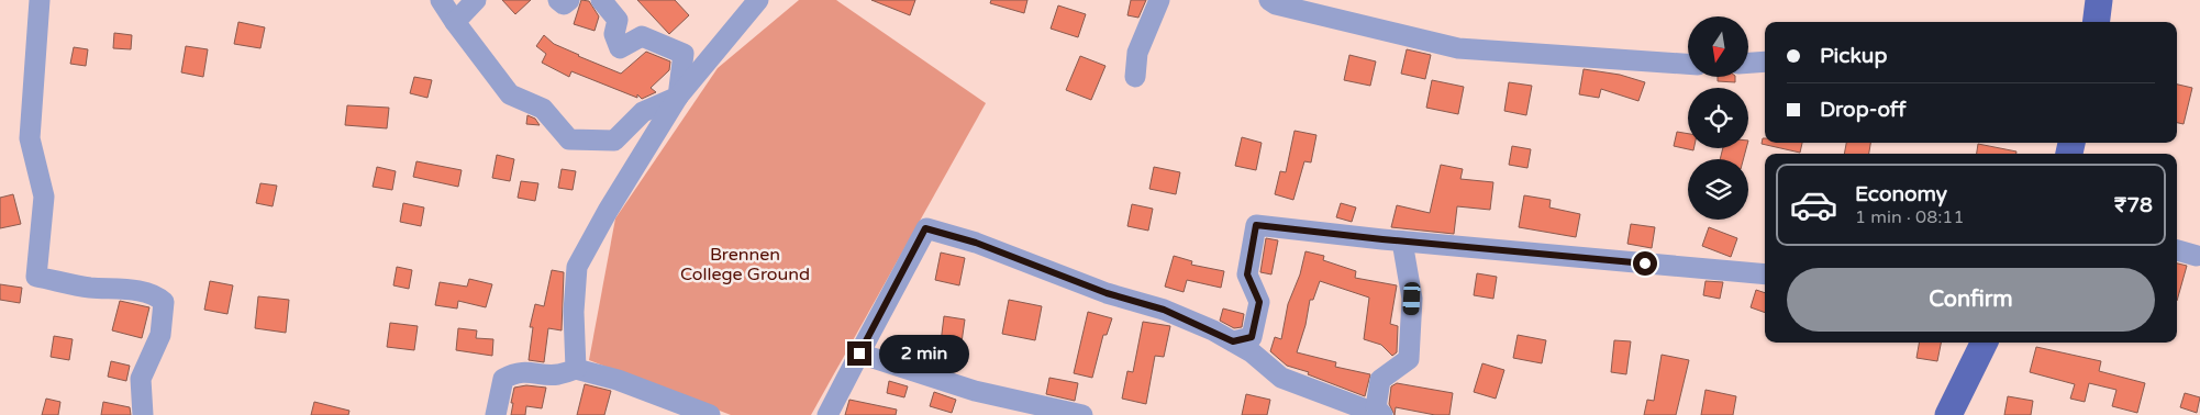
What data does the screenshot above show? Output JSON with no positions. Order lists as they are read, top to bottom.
{
  "parks": ["Brennen College Ground"],
  "north": "bottom",
  "page": {
    "banner": ["Pickup", "Drop-off"],
    "list": [
      {
        "name": "Economy",
        "note": "1 min · 08:11",
        "value": "₹78"
      }
    ],
    "buttons": "Confirm",
    "bubble": "2 min"
  }
}
